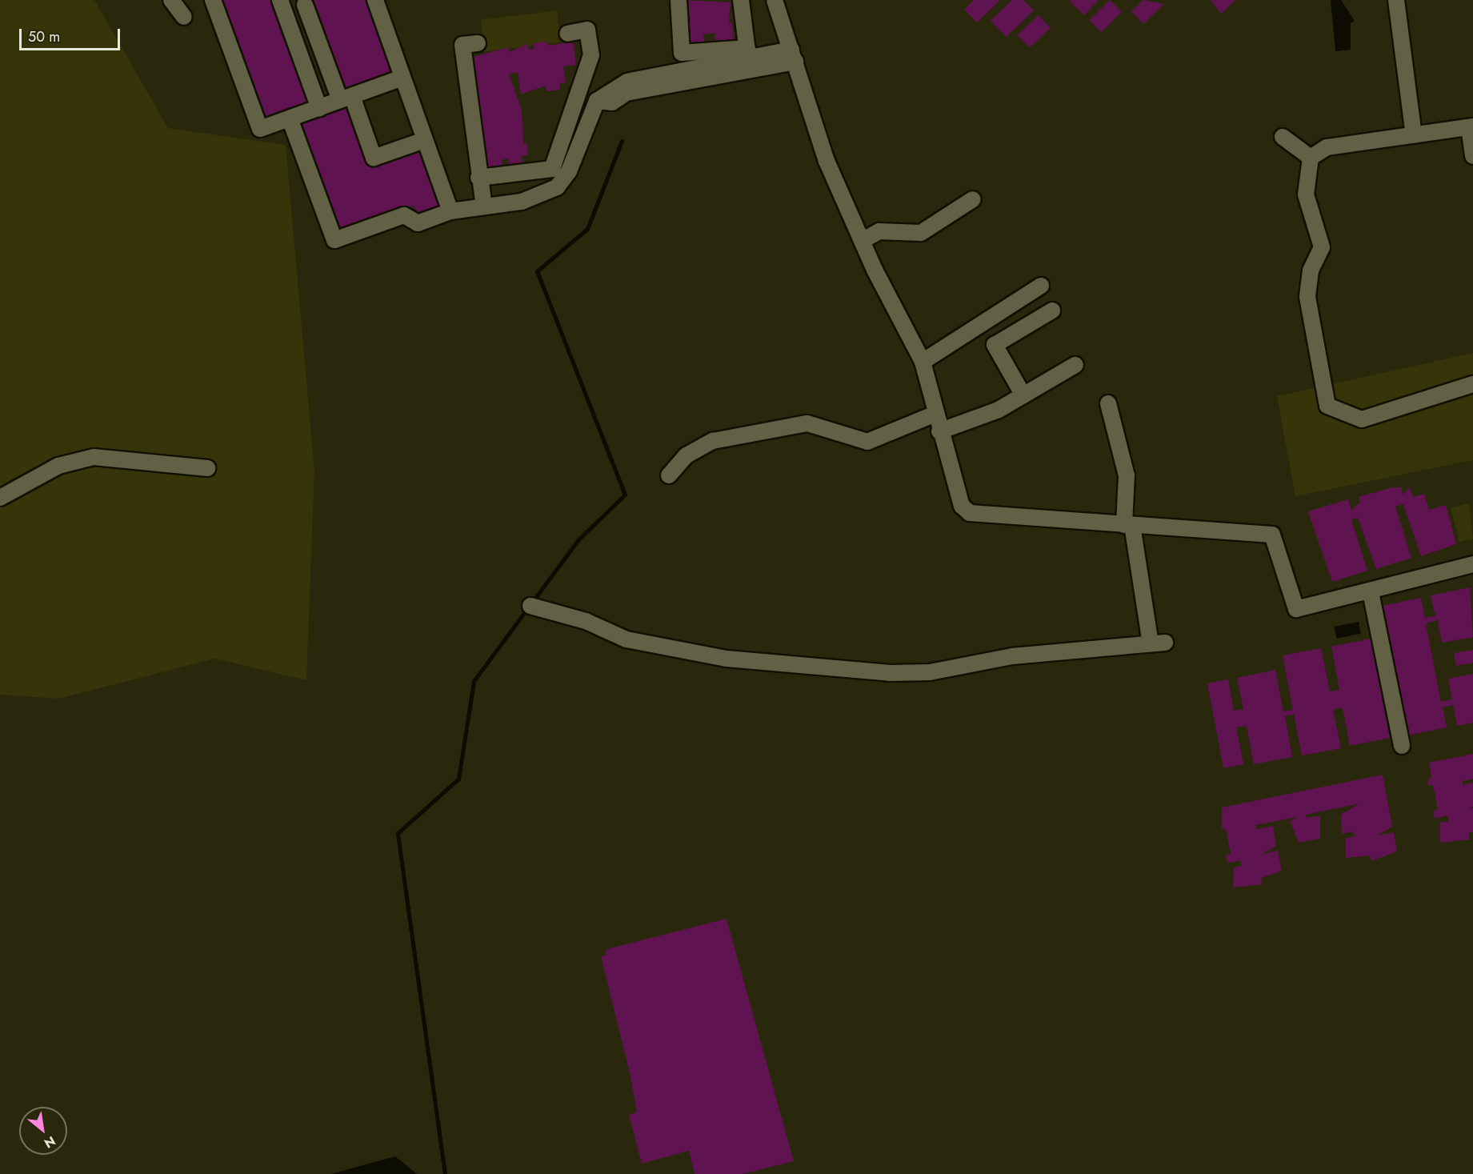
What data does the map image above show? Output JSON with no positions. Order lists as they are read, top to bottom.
{
  "scale_bar": "50 m",
  "north": "bottom right"
}
